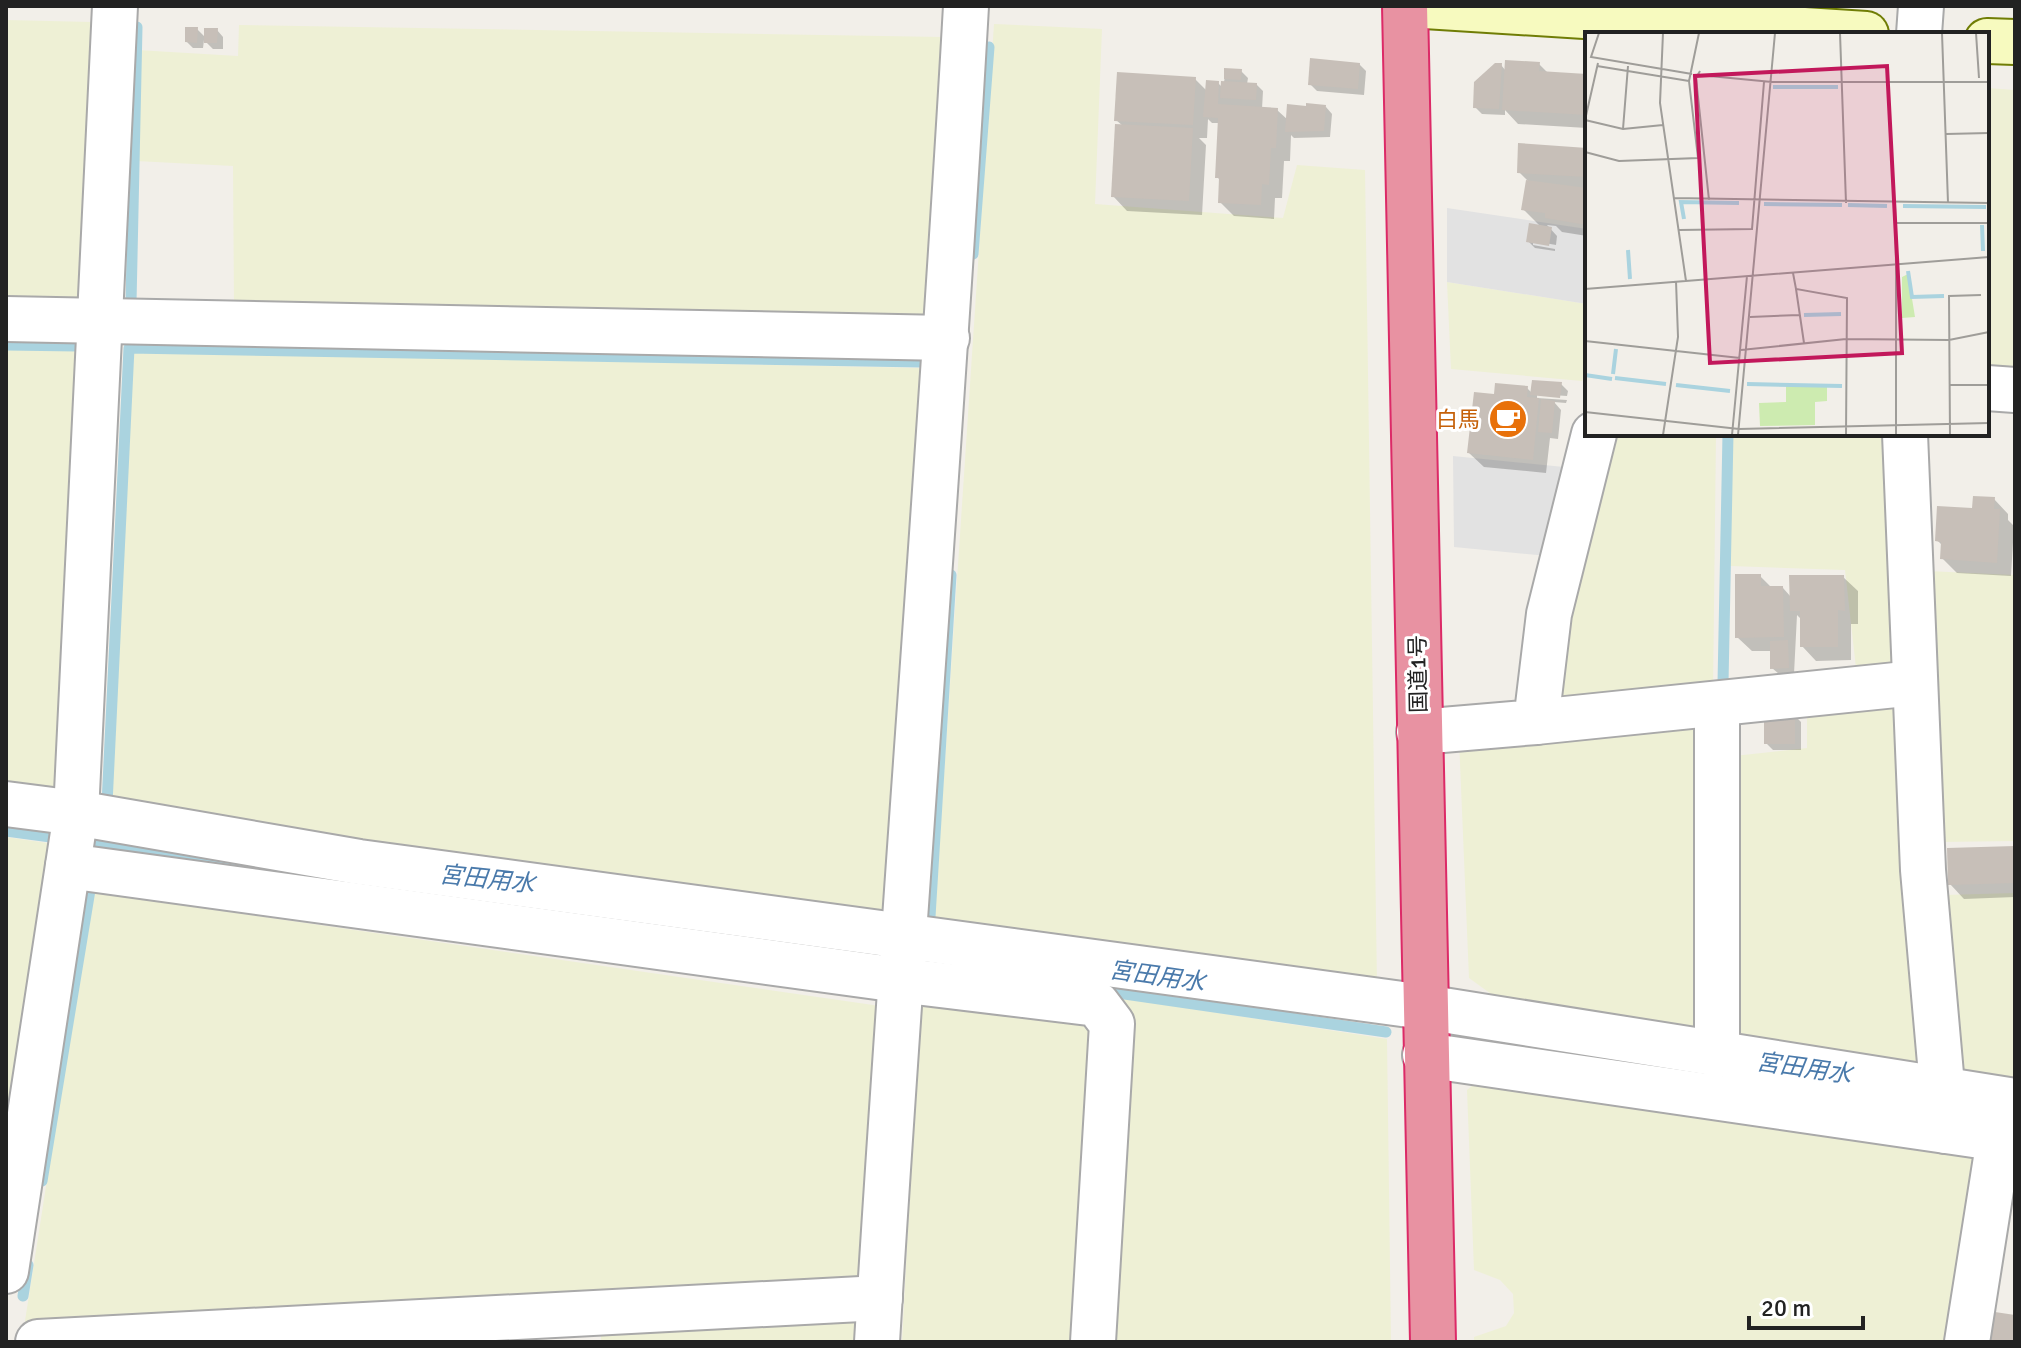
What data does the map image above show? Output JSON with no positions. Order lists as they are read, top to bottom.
{
  "streets": {
    "highway": ["国道1号"]
  },
  "water": ["宮田用水"],
  "places": {
    "cafe": ["白馬"]
  },
  "scale_bar": "20 m"
}
